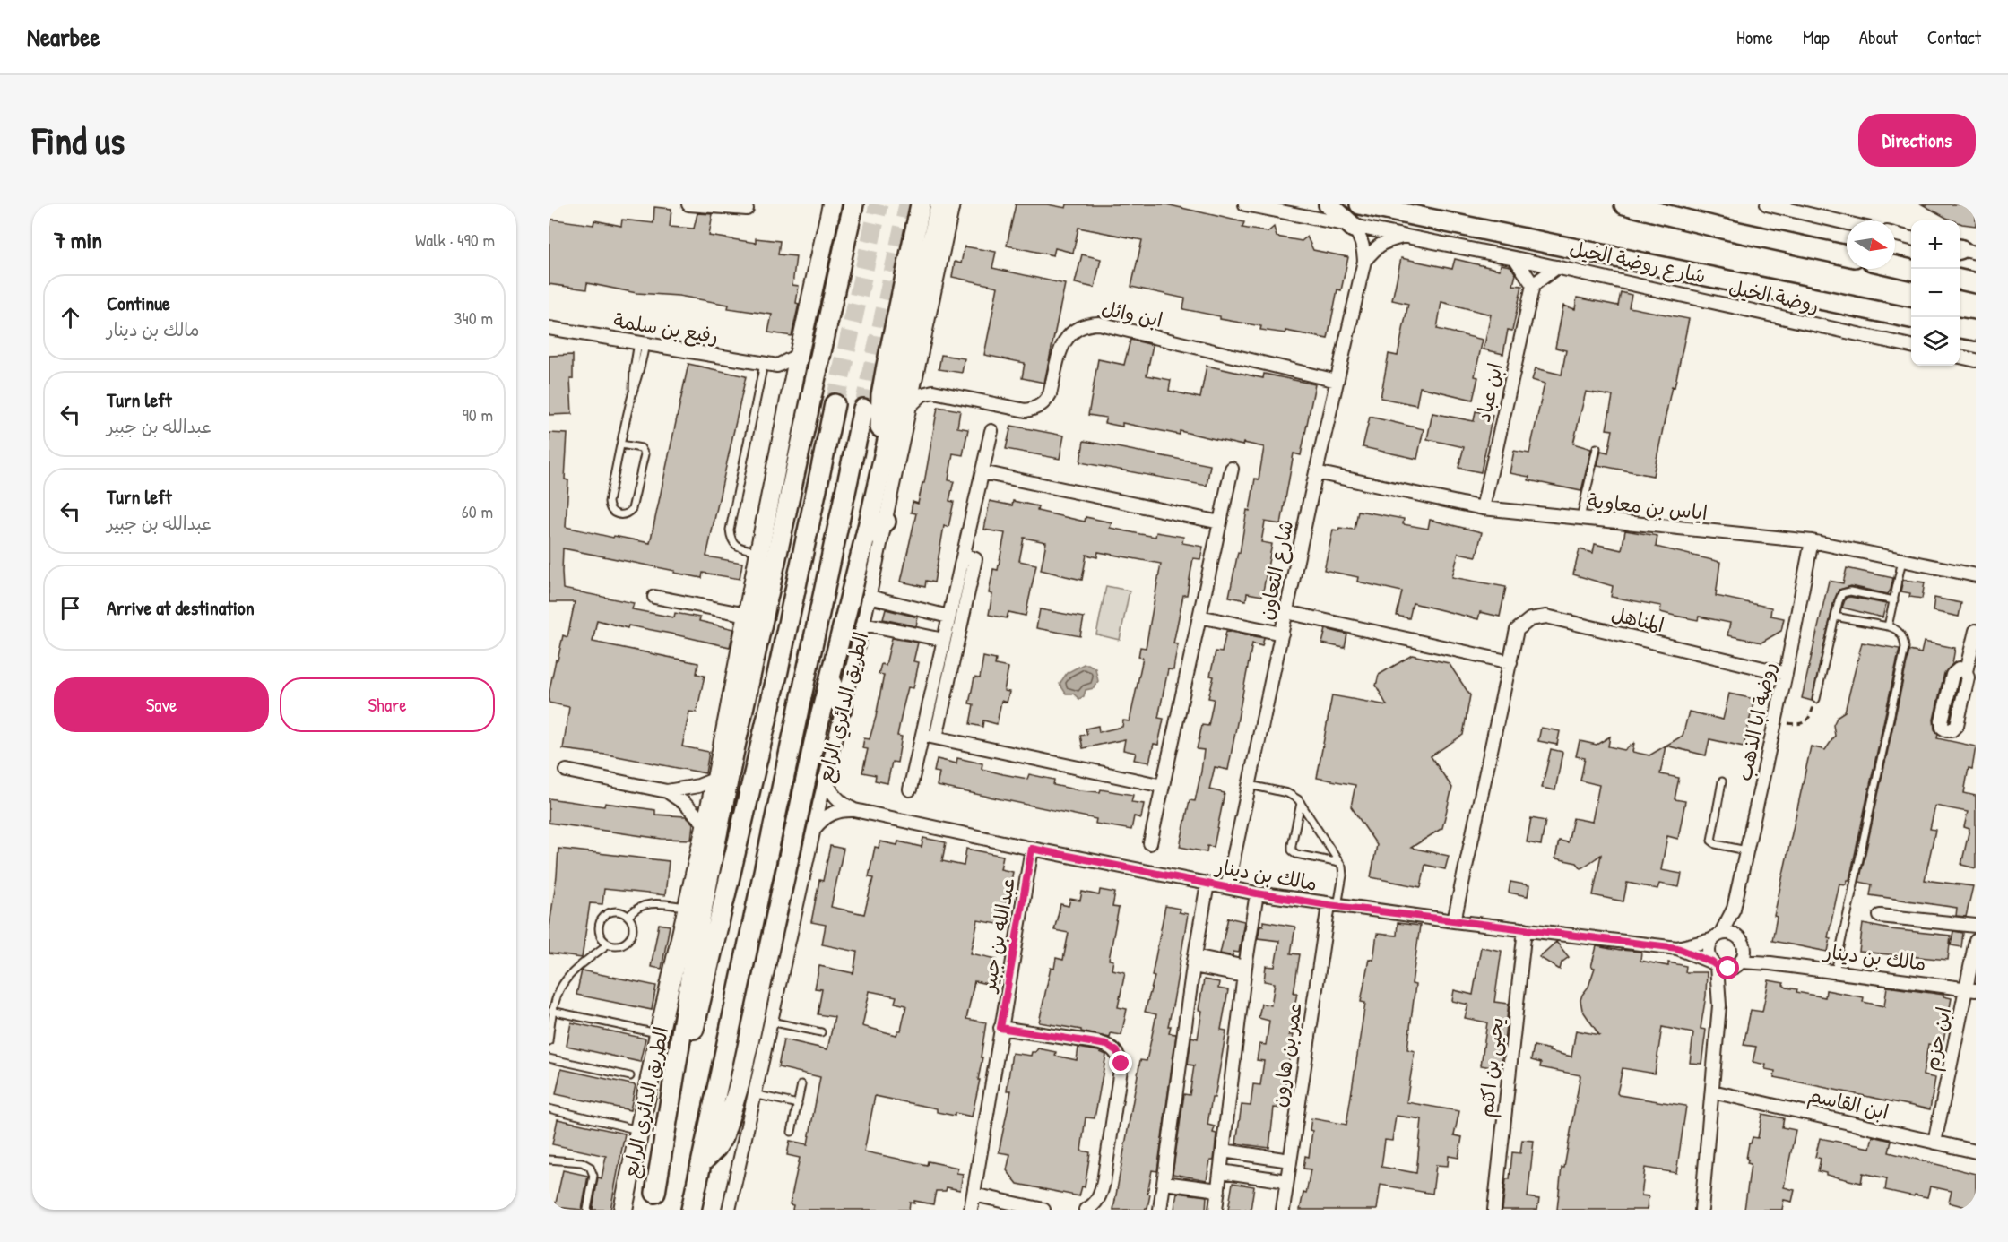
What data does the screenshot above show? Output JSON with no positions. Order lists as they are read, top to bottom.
{
  "streets": {
    "main road": ["شارع روضة الخيل", "الطريق الدائري الرابع"],
    "street": [
      "روضة الخيل",
      "ابن وائل",
      "رفيع بن سلمة",
      "ابن عباد",
      "اياس بن معاوية",
      "شارع التعاون",
      "المناهل",
      "روضة ابا الذهب",
      "مالك بن دينار",
      "عبدالله بن جبير",
      "ابن حزم",
      "عمر بن هارون",
      "يحيى بن اكثم",
      "ابن القاسم"
    ]
  },
  "crossings": [
    ["روضة الخيل", "شارع التعاون"],
    ["ابن وائل", "شارع التعاون"],
    ["ابن وائل", "الطريق الدائري الرابع"],
    ["ابن عباد", "اياس بن معاوية"],
    ["اياس بن معاوية", "شارع التعاون"],
    ["اياس بن معاوية", "روضة ابا الذهب"],
    ["شارع التعاون", "مالك بن دينار"],
    ["المناهل", "روضة ابا الذهب"],
    ["المناهل", "مالك بن دينار"],
    ["الطريق الدائري الرابع", "مالك بن دينار"],
    ["روضة ابا الذهب", "مالك بن دينار"],
    ["مالك بن دينار", "عبدالله بن جبير"],
    ["مالك بن دينار", "ابن حزم"],
    ["مالك بن دينار", "عمر بن هارون"],
    ["مالك بن دينار", "يحيى بن اكثم"],
    ["ابن حزم", "ابن القاسم"]
  ],
  "north": "right",
  "page": {
    "header": "Nearbee",
    "nav": [
      "Home",
      "Map",
      "About",
      "Contact"
    ],
    "buttons": [
      "Directions",
      ["Save", "Share"]
    ],
    "title": "Find us",
    "heading": ["7 min", "Walk · 490 m"],
    "map_buttons": ["+", "−"],
    "list": [
      ["Continue", "مالك بن دينار", "340 m"],
      ["Turn left", "عبدالله بن جبير", "90 m"],
      ["Turn left", "عبدالله بن جبير", "60 m"],
      "Arrive at destination"
    ]
  }
}
